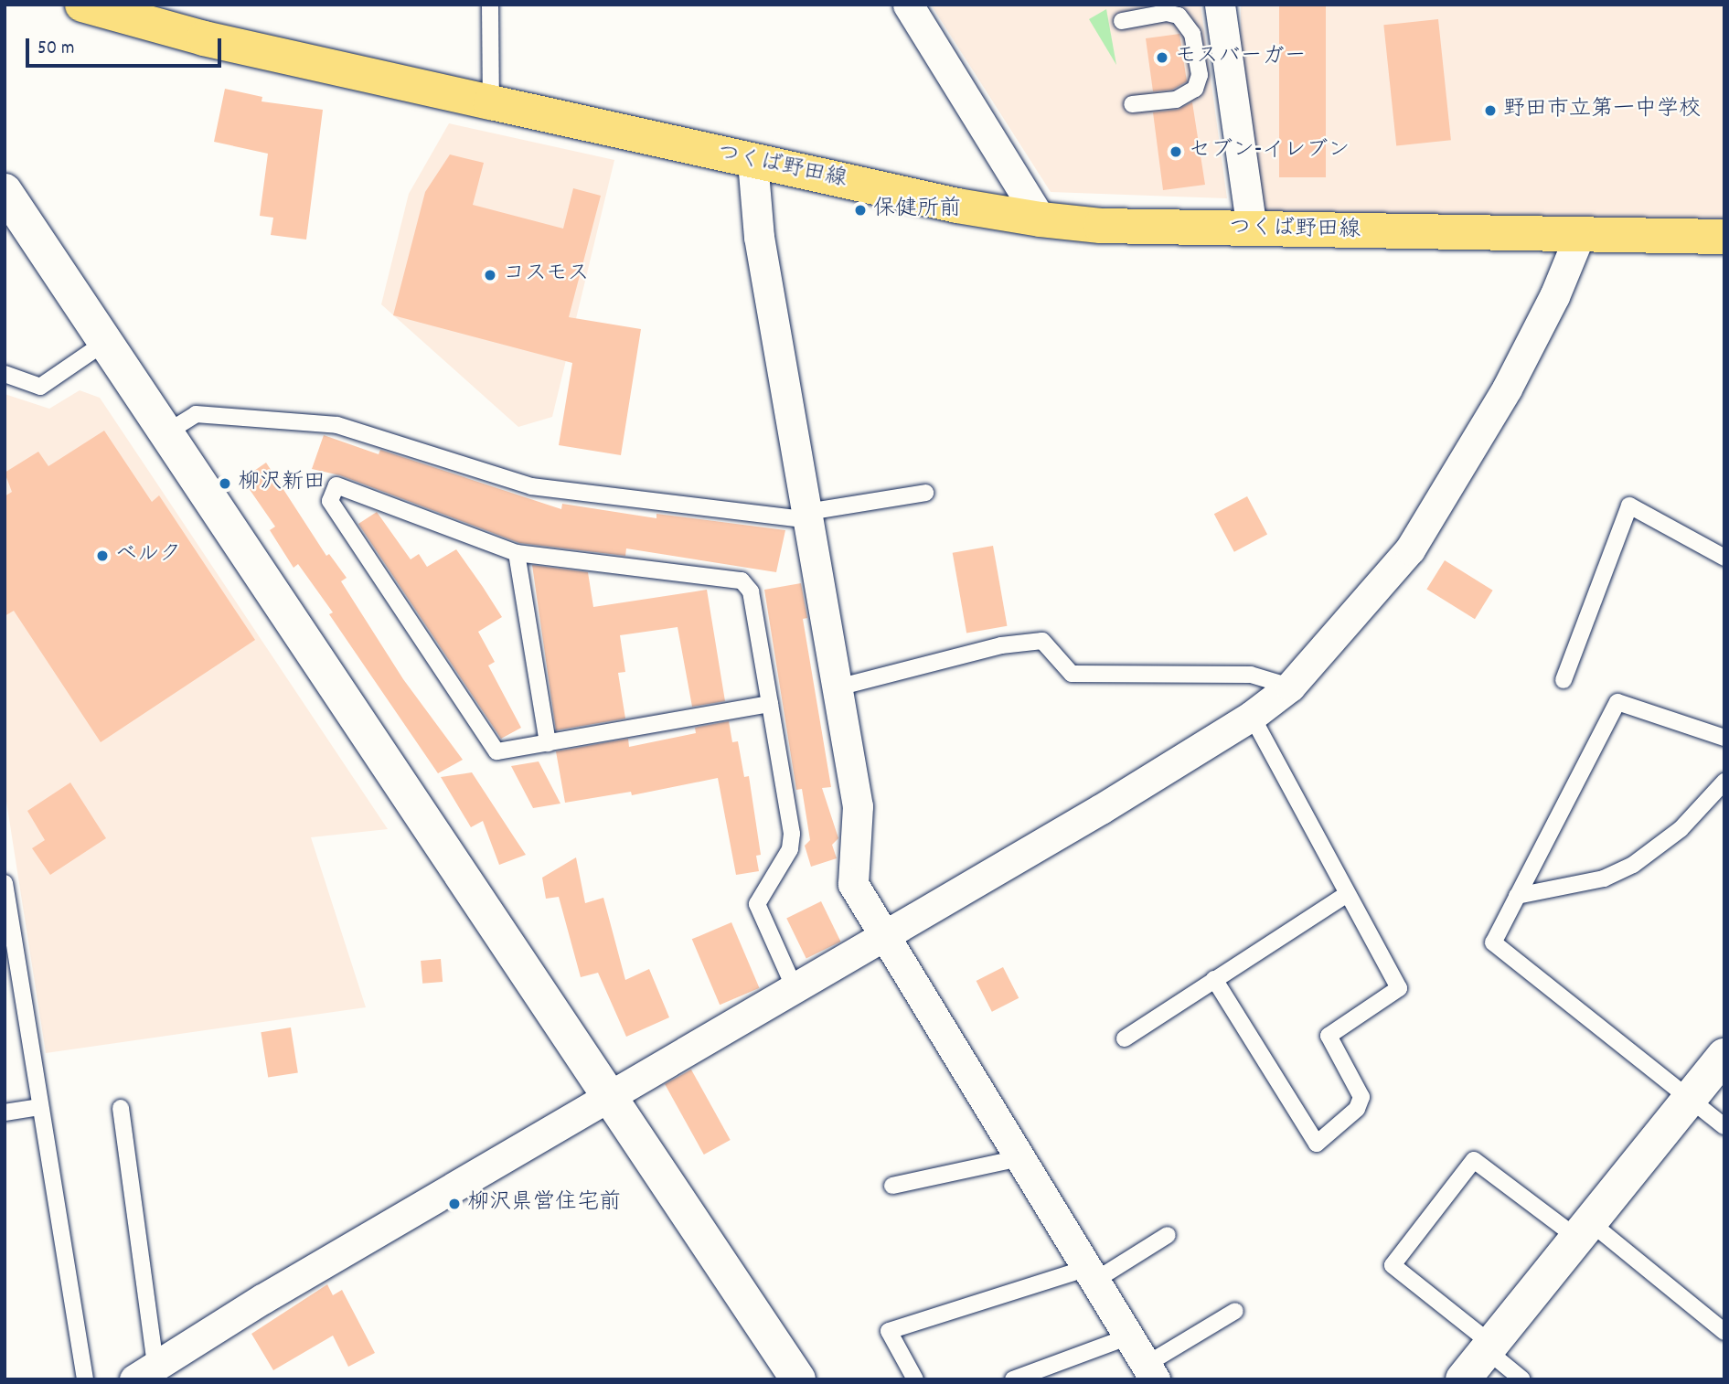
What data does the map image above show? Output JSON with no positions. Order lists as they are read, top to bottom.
{
  "streets": {
    "main road": ["つくば野田線"]
  },
  "places": [
    "モスバーガー",
    "野田市立第一中学校",
    "セブン-イレブン",
    "保健所前",
    "コスモス",
    "柳沢新田",
    "ベルク",
    "柳沢県営住宅前"
  ],
  "scale_bar": "50 m"
}
